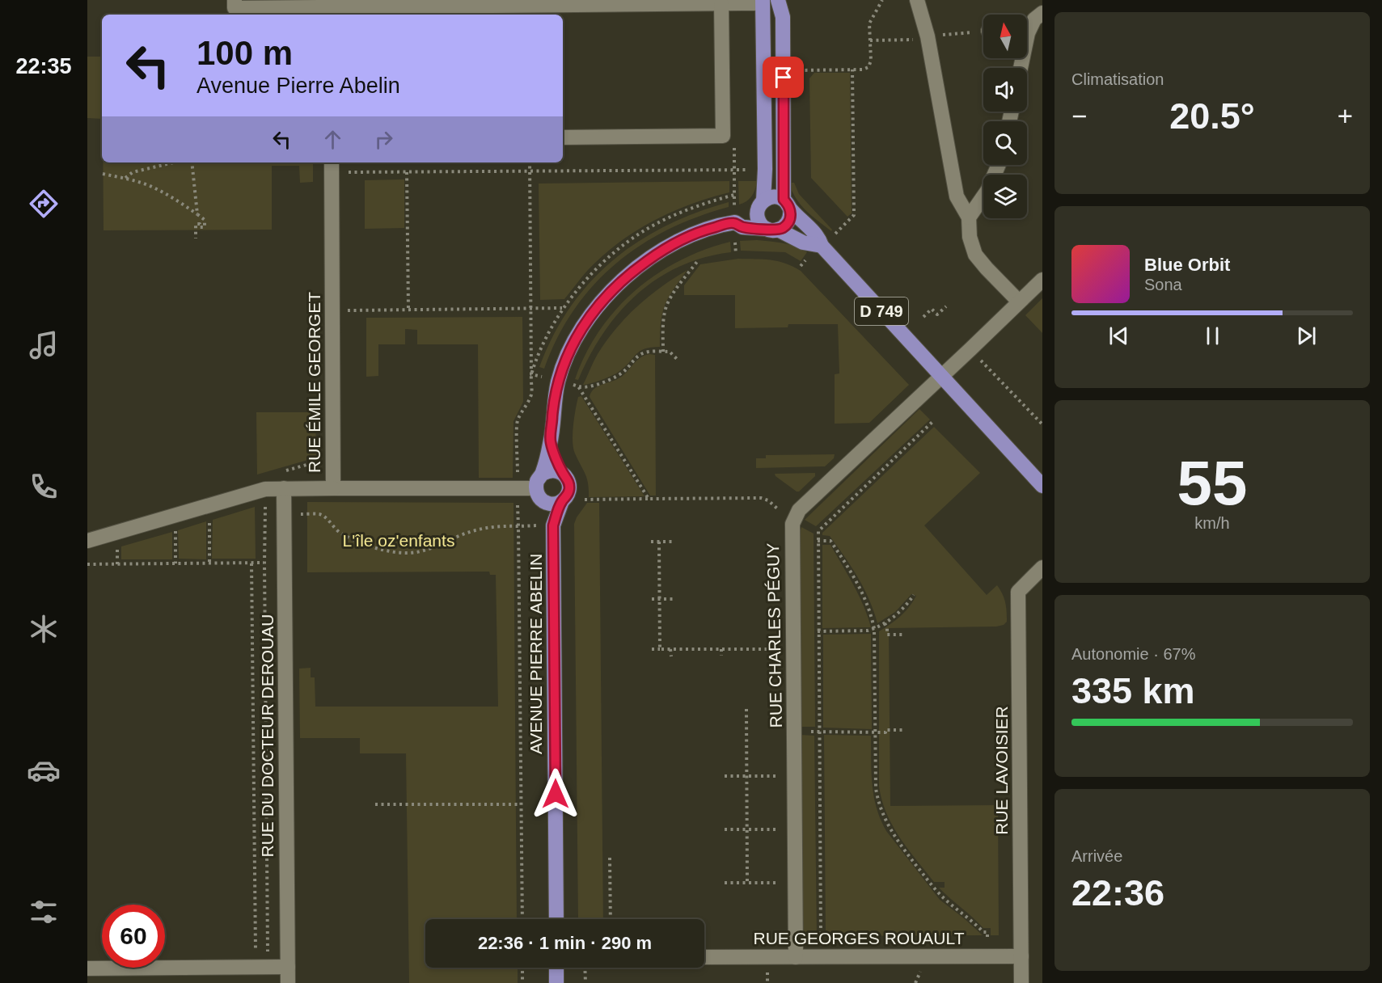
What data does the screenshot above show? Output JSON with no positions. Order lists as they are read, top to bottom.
{
  "streets": {
    "main road": ["D 749", "AVENUE PIERRE ABELIN"],
    "street": [
      "RUE ÉMILE GEORGET",
      "RUE CHARLES PÉGUY",
      "RUE DU DOCTEUR DEROUAU",
      "RUE LAVOISIER",
      "RUE GEORGES ROUAULT"
    ]
  },
  "crossings": [
    ["D 749", "RUE CHARLES PÉGUY"],
    ["RUE ÉMILE GEORGET", "AVENUE PIERRE ABELIN"],
    ["RUE CHARLES PÉGUY", "RUE GEORGES ROUAULT"],
    ["RUE LAVOISIER", "RUE GEORGES ROUAULT"]
  ],
  "parks": ["L'île oz'enfants"],
  "north": "top",
  "page": {
    "tabs": "22:35",
    "tile": [
      "Climatisation",
      ["55", "km/h"],
      ["Autonomie · 67%", "335 km"],
      ["Arrivée", "22:36"]
    ],
    "turn": ["100 m", "Avenue Pierre Abelin"],
    "heat": ["−", "20.5°", "+"],
    "song": ["Blue Orbit", "Sona"],
    "limit": "60",
    "trip": "22:36 · 1 min · 290 m"
  }
}
